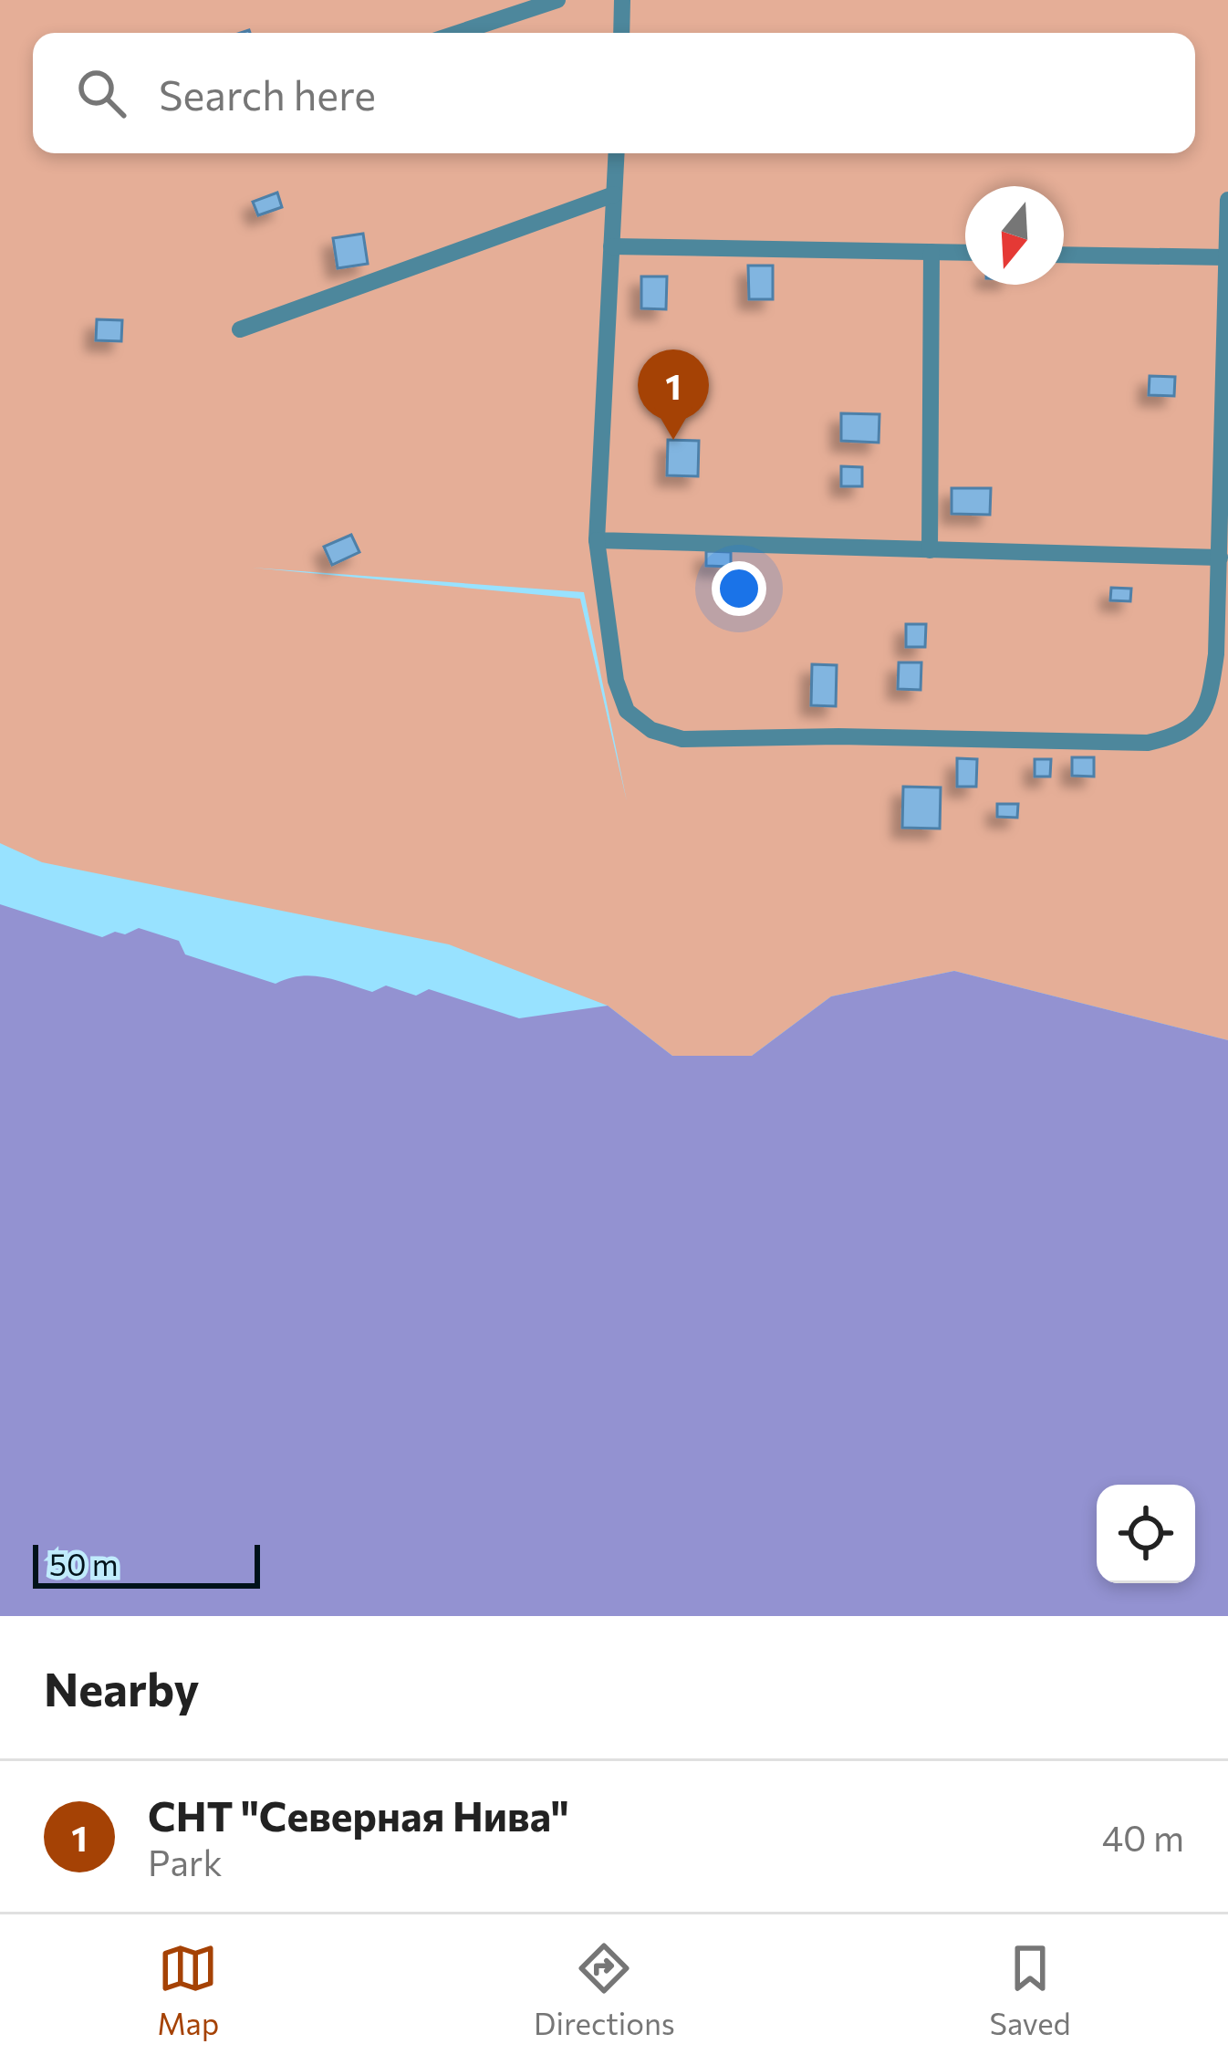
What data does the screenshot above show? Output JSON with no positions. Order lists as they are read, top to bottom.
{
  "scale_bar": "50 m",
  "north": "bottom",
  "page": {
    "search": "Search here",
    "pins": "1",
    "scale": "50 m",
    "heading": "Nearby",
    "list": [
      {
        "mark": "1",
        "name": "СНТ \"Северная Нива\"",
        "note": "Park",
        "value": "40 m"
      }
    ],
    "nav": ["Map", "Directions", "Saved"]
  }
}
